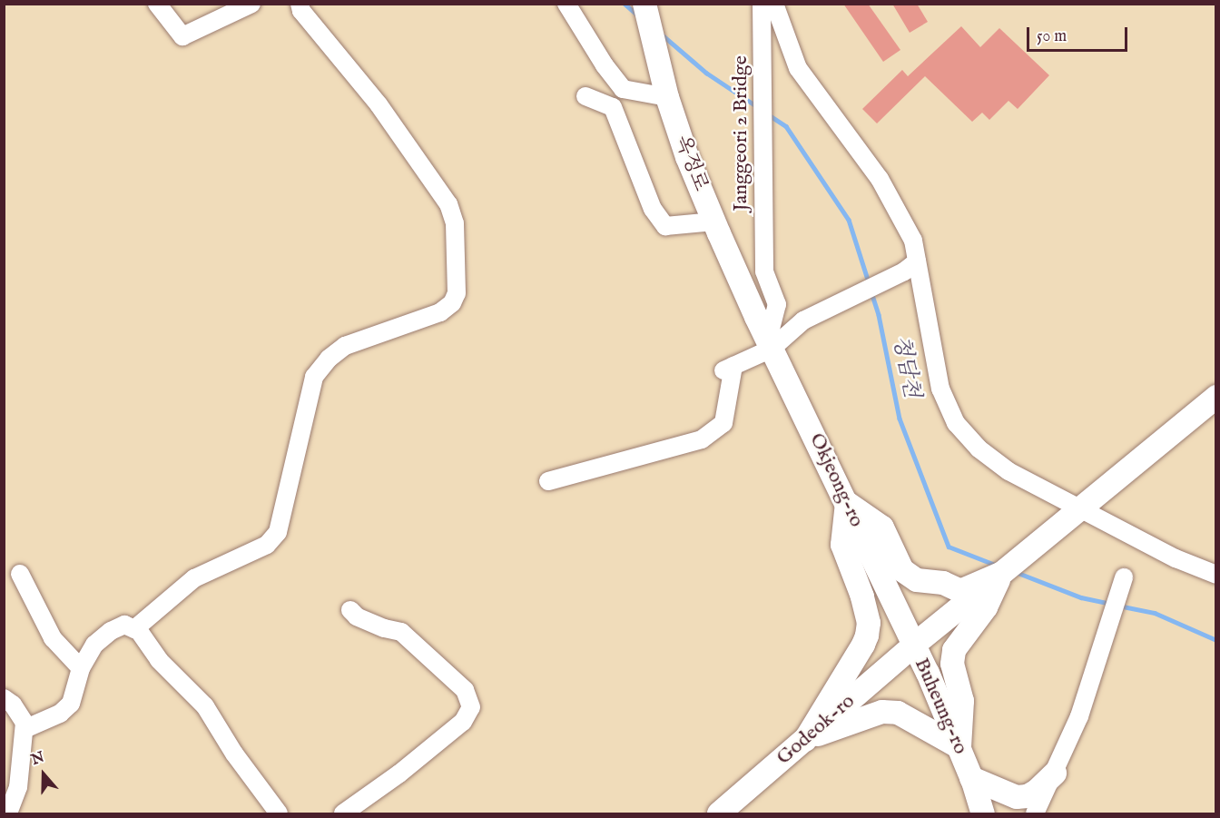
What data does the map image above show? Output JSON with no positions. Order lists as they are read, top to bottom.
{
  "streets": {
    "main road": [
      "옥정로",
      "Okjeong-ro",
      "Buheung-ro",
      "Godeok-ro"
    ],
    "street": ["Janggeori 2 Bridge"]
  },
  "crossings": [
    ["Janggeori 2 Bridge", "옥정로"],
    ["Janggeori 2 Bridge", "Okjeong-ro"],
    ["옥정로", "Okjeong-ro"],
    ["Okjeong-ro", "Buheung-ro"],
    ["Okjeong-ro", "Godeok-ro"],
    ["Buheung-ro", "Godeok-ro"]
  ],
  "water": ["청담천"],
  "scale_bar": "50 m",
  "north": "top"
}
